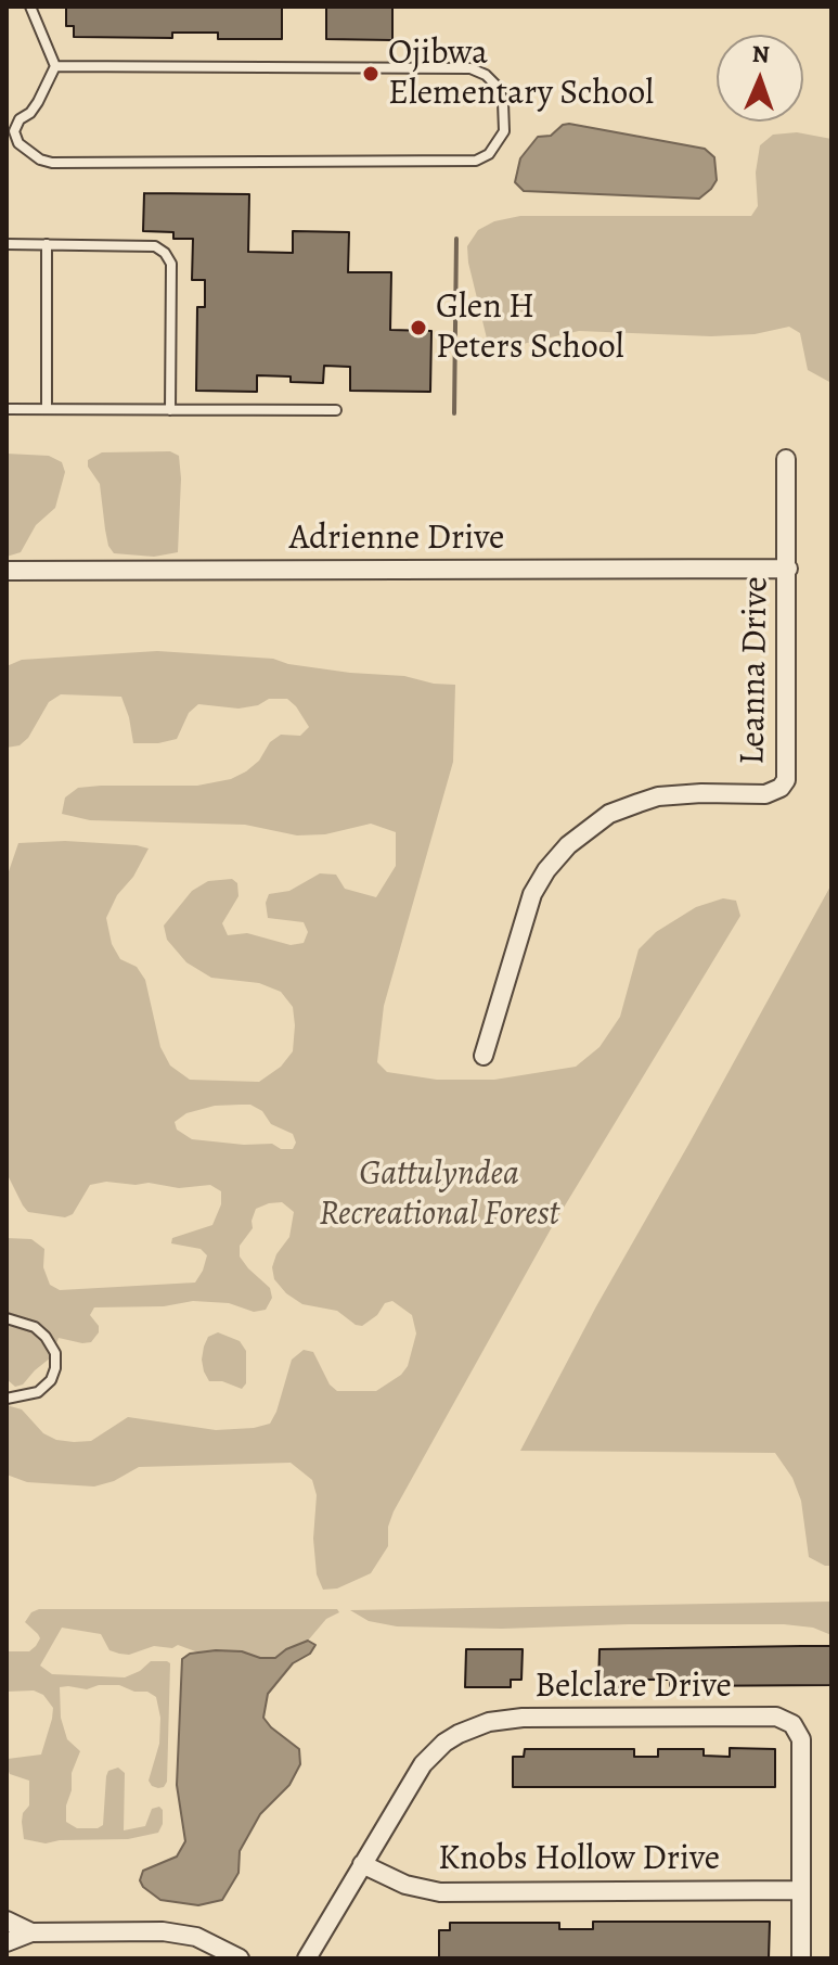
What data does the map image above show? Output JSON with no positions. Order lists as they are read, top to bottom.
{
  "streets": {
    "street": [
      "Adrienne Drive",
      "Leanna Drive",
      "Belclare Drive",
      "Knobs Hollow Drive"
    ]
  },
  "crossings": [
    ["Adrienne Drive", "Leanna Drive"],
    ["Belclare Drive", "Knobs Hollow Drive"]
  ],
  "parks": ["Gattulyndea Recreational Forest"],
  "places": ["Ojibwa Elementary School", "Glen H Peters School"],
  "north": "top"
}
